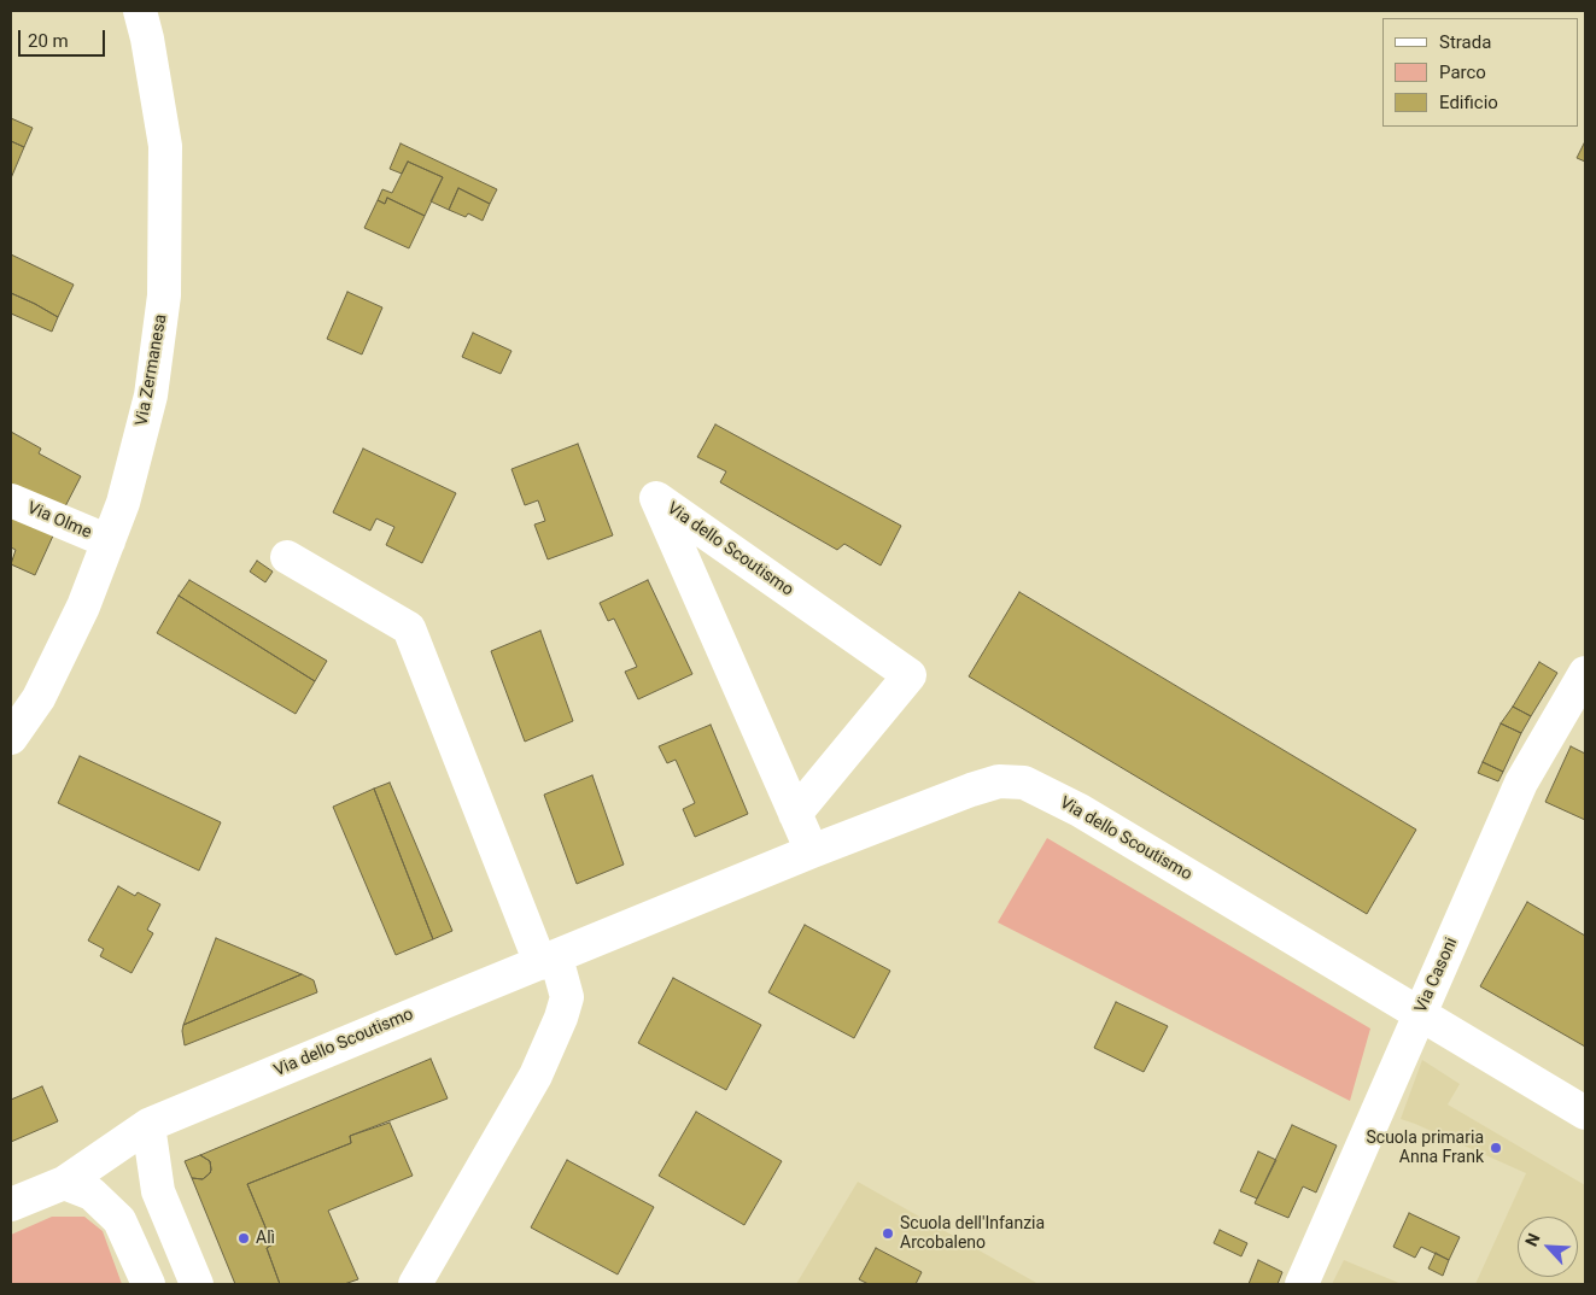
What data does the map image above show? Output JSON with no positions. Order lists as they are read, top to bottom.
{
  "streets": {
    "street": [
      "Via Zermanesa",
      "Via Olme",
      "Via dello Scoutismo",
      "Via Casoni"
    ]
  },
  "crossings": [
    ["Via Zermanesa", "Via Olme"],
    ["Via dello Scoutismo", "Via Casoni"]
  ],
  "places": ["Scuola primaria Anna Frank", "Scuola dell'Infanzia Arcobaleno", "Alì"],
  "legend": ["Strada", "Parco", "Edificio"],
  "scale_bar": "20 m",
  "north": "top left"
}
